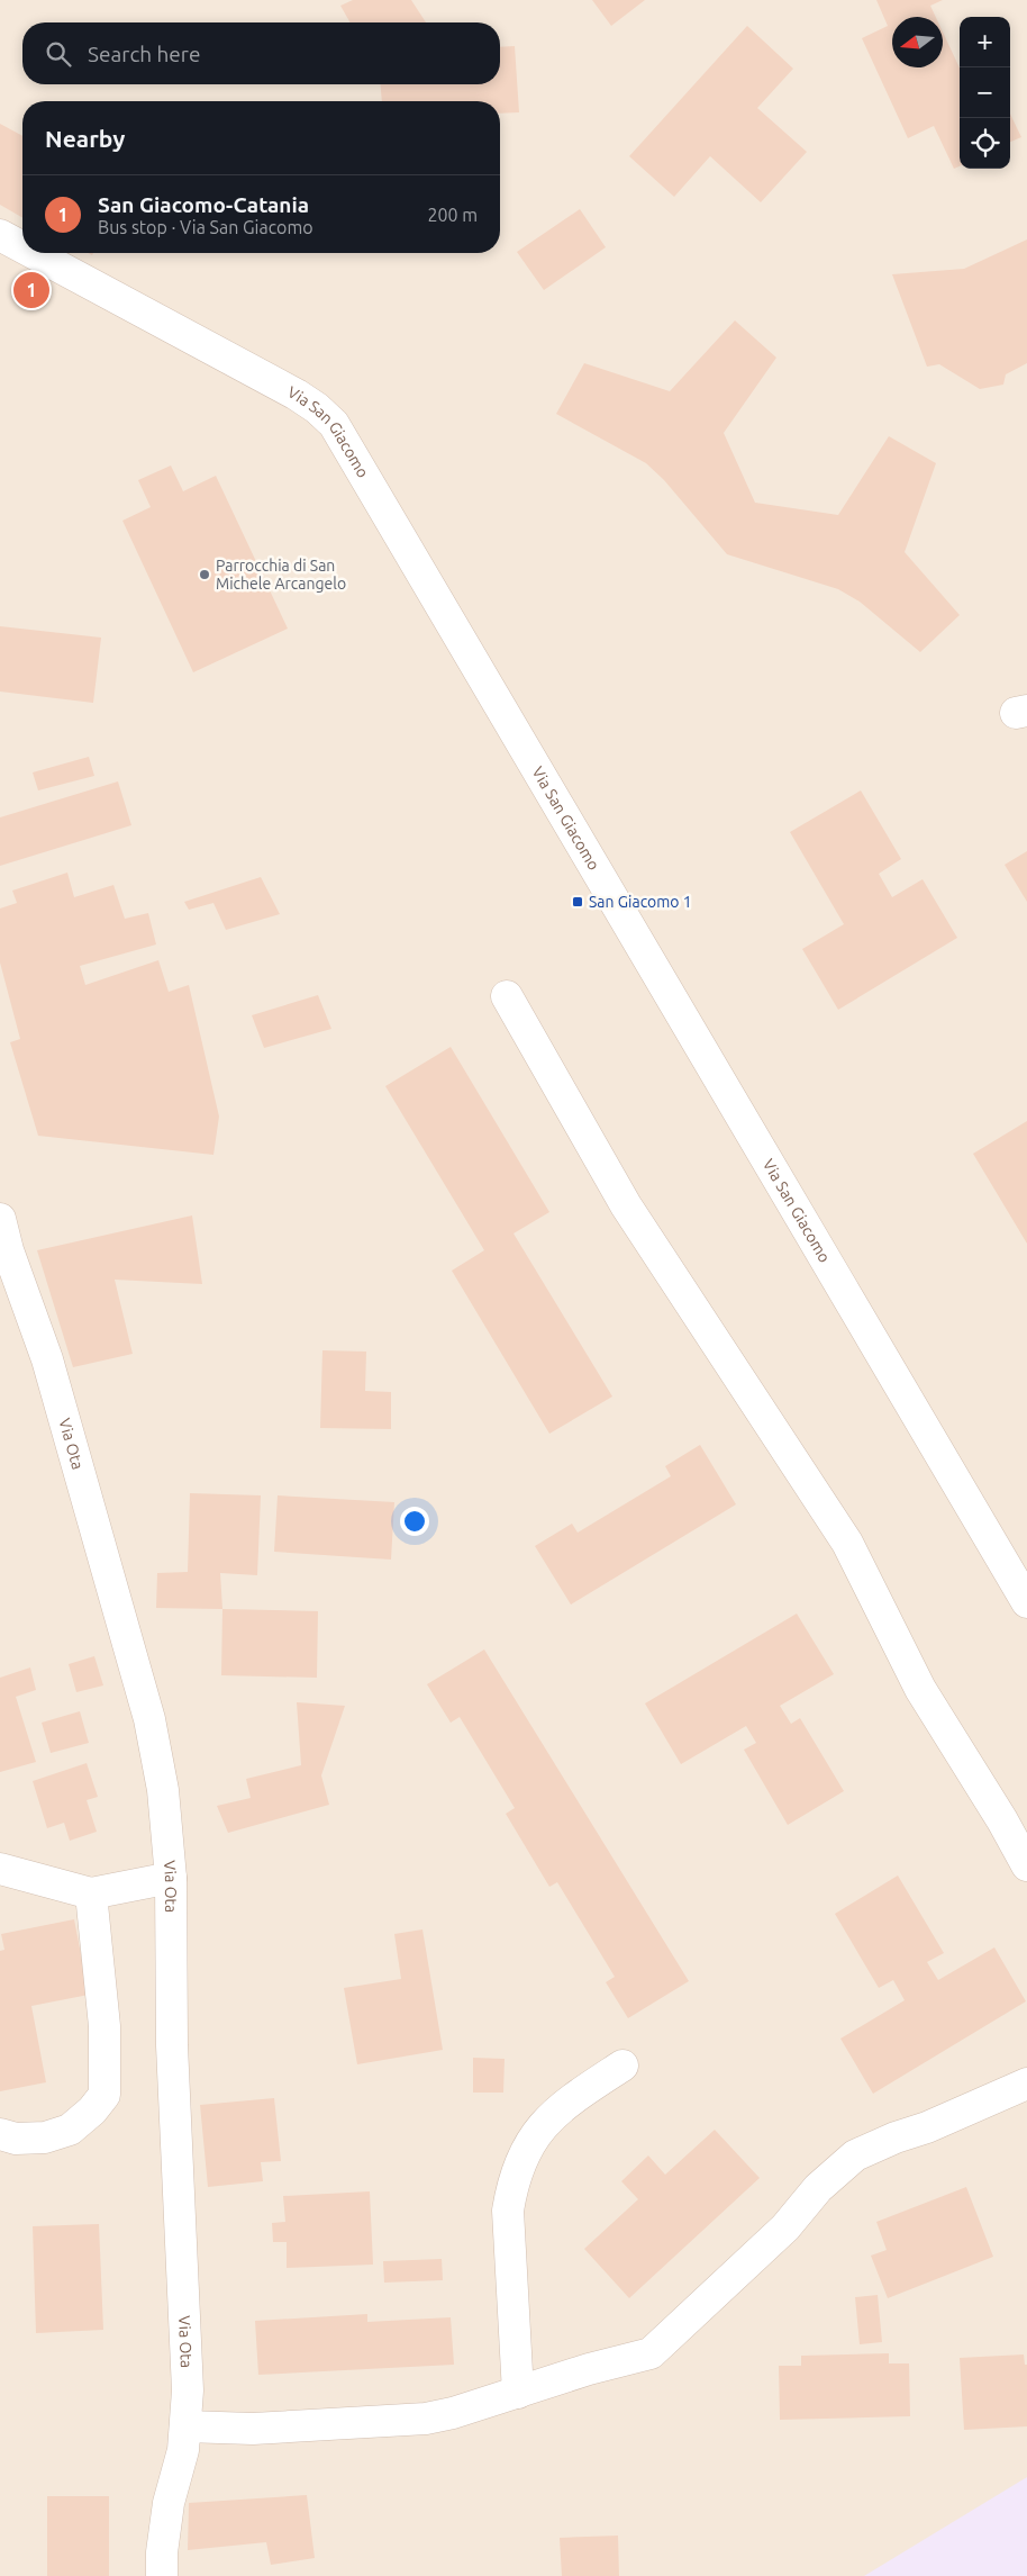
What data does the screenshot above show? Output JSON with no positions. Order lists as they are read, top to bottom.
{
  "streets": {
    "street": ["Via San Giacomo", "Via Ota"]
  },
  "places": {
    "other": ["Parrocchia di San Michele Arcangelo"],
    "transit": ["San Giacomo 1"]
  },
  "north": "left",
  "page": {
    "map_buttons": ["+", "−"],
    "search": "Search here",
    "heading": "Nearby",
    "list": [
      {
        "mark": "1",
        "name": "San Giacomo-Catania",
        "note": "Bus stop · Via San Giacomo",
        "value": "200 m"
      }
    ],
    "pins": "1"
  }
}
